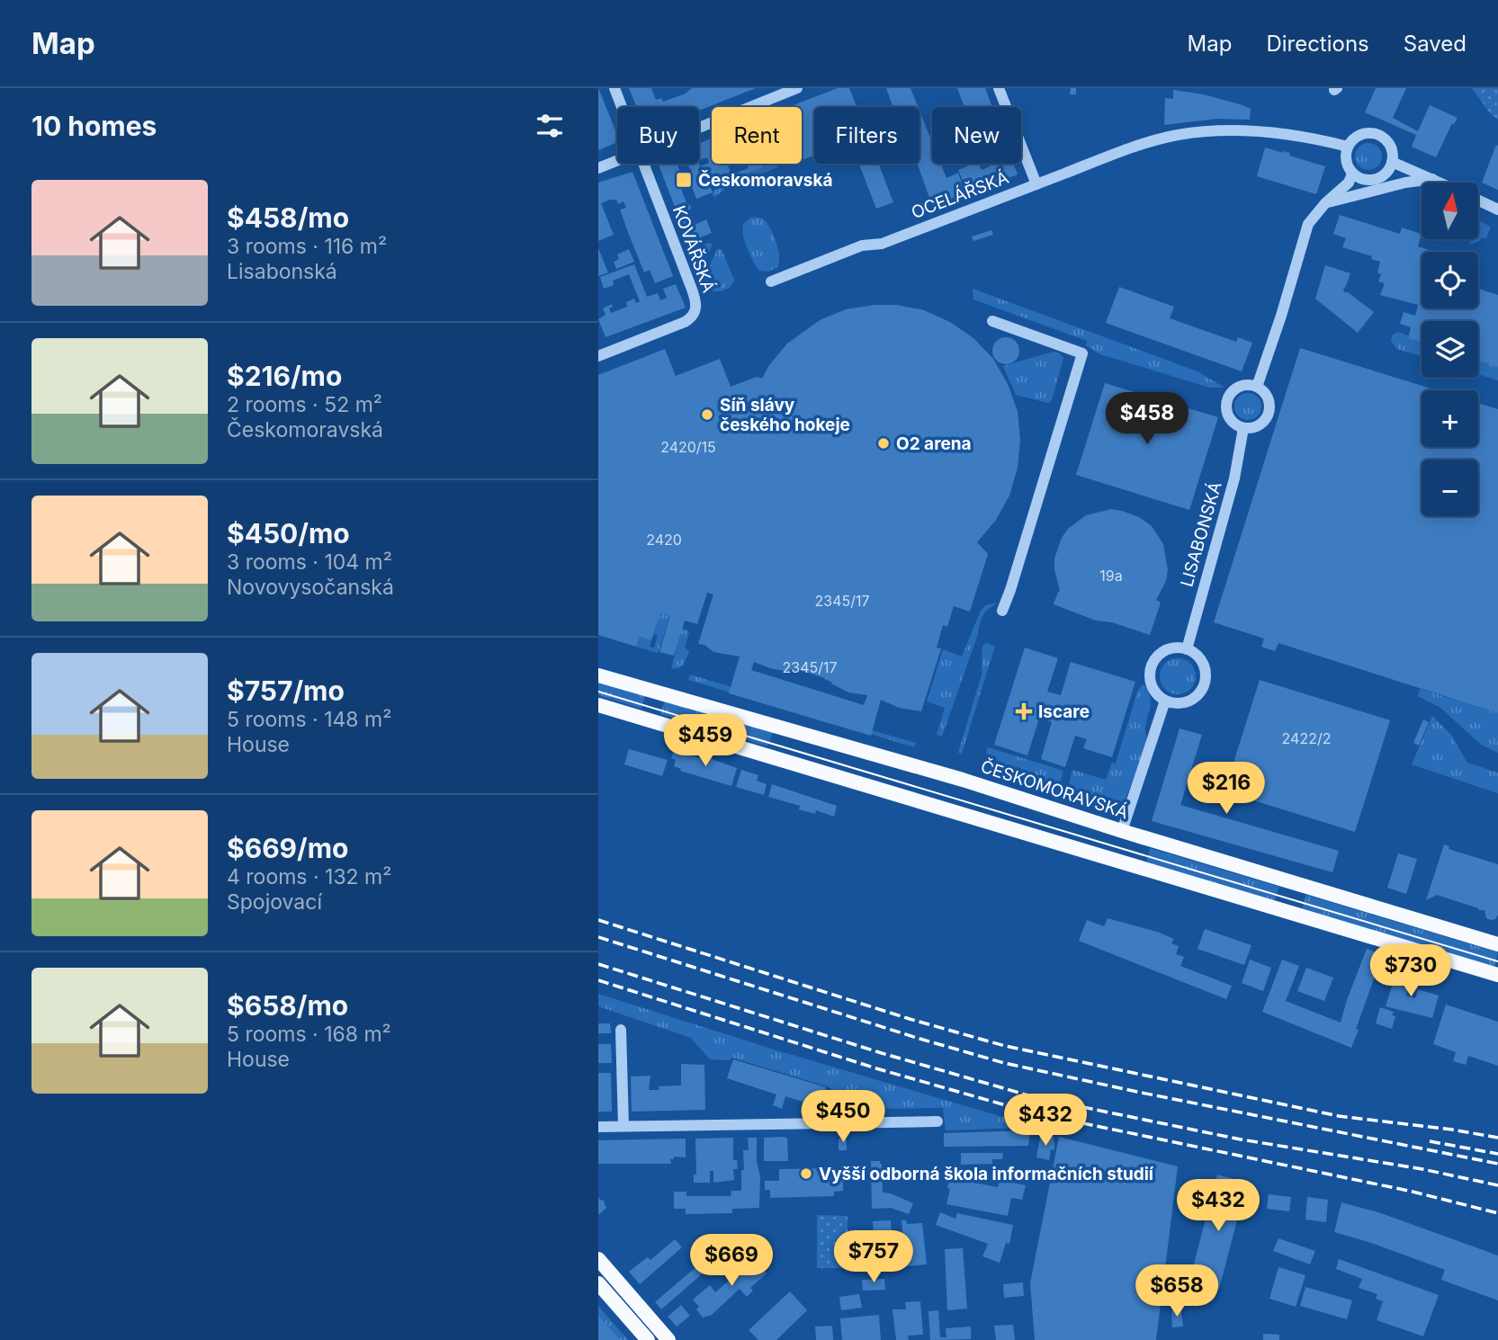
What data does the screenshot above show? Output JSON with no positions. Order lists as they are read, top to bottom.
{
  "streets": {
    "main road": ["ČESKOMORAVSKÁ"],
    "street": ["OCELÁŘSKÁ", "KOVÁŘSKÁ", "LISABONSKÁ"]
  },
  "places": {
    "transit": ["Českomoravská"],
    "other": ["Síň slávy českého hokeje", "O2 arena", "Vyšší odborná škola informačních studií"],
    "health": ["Iscare"]
  },
  "house_numbers": [
    "2420/15",
    "2420",
    "19a",
    "2345/17",
    "2345/17",
    "2422/2"
  ],
  "north": "top",
  "page": {
    "header": "Map",
    "nav": ["Map", "Directions", "Saved"],
    "heading": "10 homes",
    "chip": [
      "Buy",
      "Rent",
      "Filters",
      "New"
    ],
    "list": [
      {
        "name": "$458/mo",
        "note": "3 rooms · 116 m² · Lisabonská"
      },
      {
        "name": "$216/mo",
        "note": "2 rooms · 52 m² · Českomoravská"
      },
      {
        "name": "$450/mo",
        "note": "3 rooms · 104 m² · Novovysočanská"
      },
      {
        "name": "$757/mo",
        "note": "5 rooms · 148 m² · House"
      },
      {
        "name": "$669/mo",
        "note": "4 rooms · 132 m² · Spojovací"
      },
      {
        "name": "$658/mo",
        "note": "5 rooms · 168 m² · House"
      }
    ],
    "map_buttons": ["+", "−"],
    "price": [
      "$458",
      "$459",
      "$216",
      "$730",
      "$450",
      "$432",
      "$432",
      "$757",
      "$669",
      "$658"
    ]
  }
}
